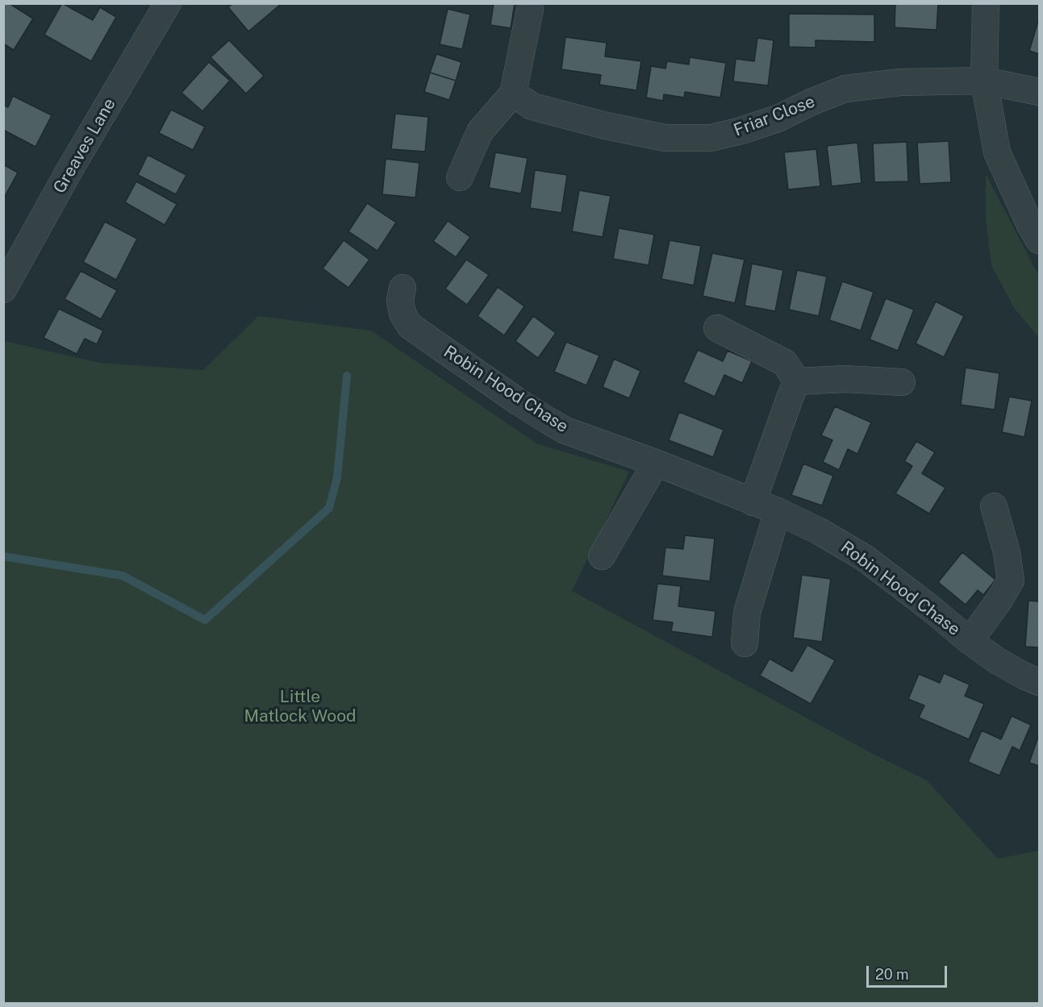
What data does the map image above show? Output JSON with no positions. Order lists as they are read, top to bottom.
{
  "streets": {
    "street": ["Friar Close", "Greaves Lane", "Robin Hood Chase"]
  },
  "parks": ["Little Matlock Wood"],
  "scale_bar": "20 m"
}
